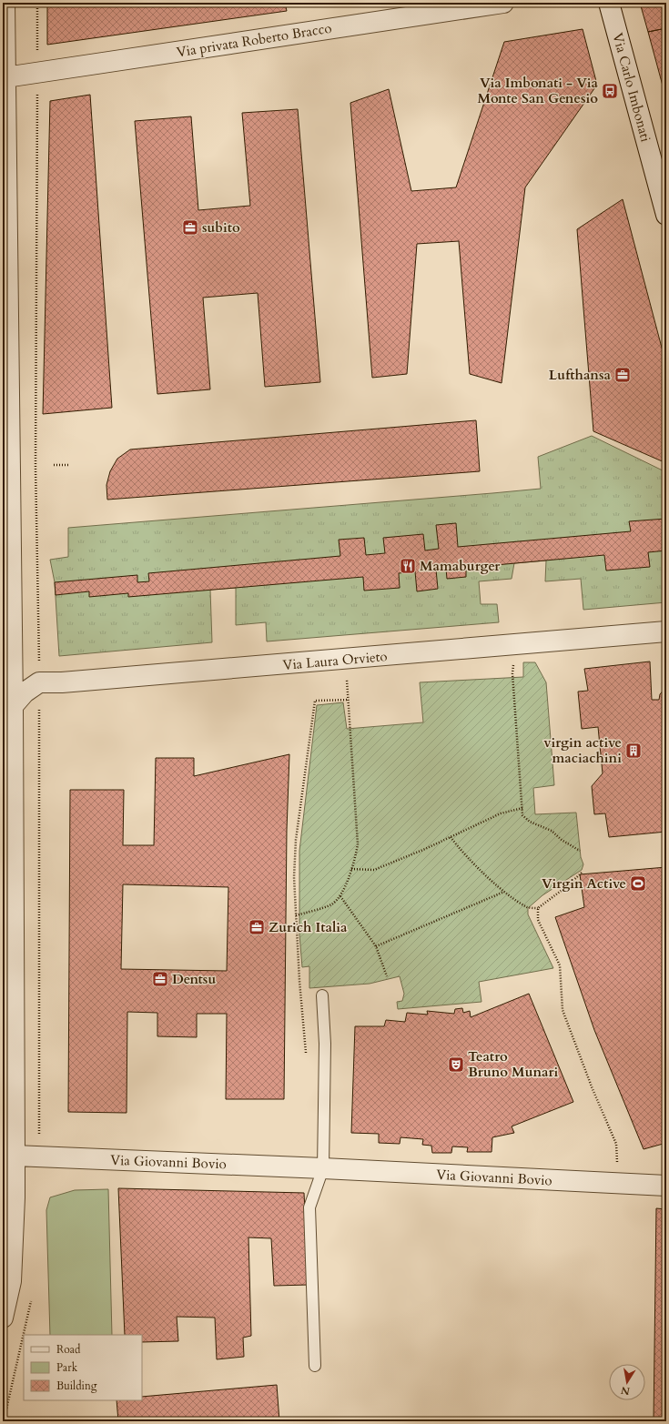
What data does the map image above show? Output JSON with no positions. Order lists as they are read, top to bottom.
{
  "streets": {
    "street": [
      "Via privata Roberto Bracco",
      "Via Carlo Imbonati",
      "Via Laura Orvieto",
      "Via Giovanni Bovio"
    ]
  },
  "places": {
    "bus stop": ["Via Imbonati - Via Monte San Genesio"],
    "office": [
      "subito",
      "Lufthansa",
      "Zurich Italia",
      "Dentsu"
    ],
    "restaurant": ["Mamaburger"],
    "building": ["virgin active maciachini"],
    "sports": ["Virgin Active"],
    "theatre": ["Teatro Bruno Munari"]
  },
  "legend": ["Road", "Park", "Building"],
  "north": "bottom"
}
